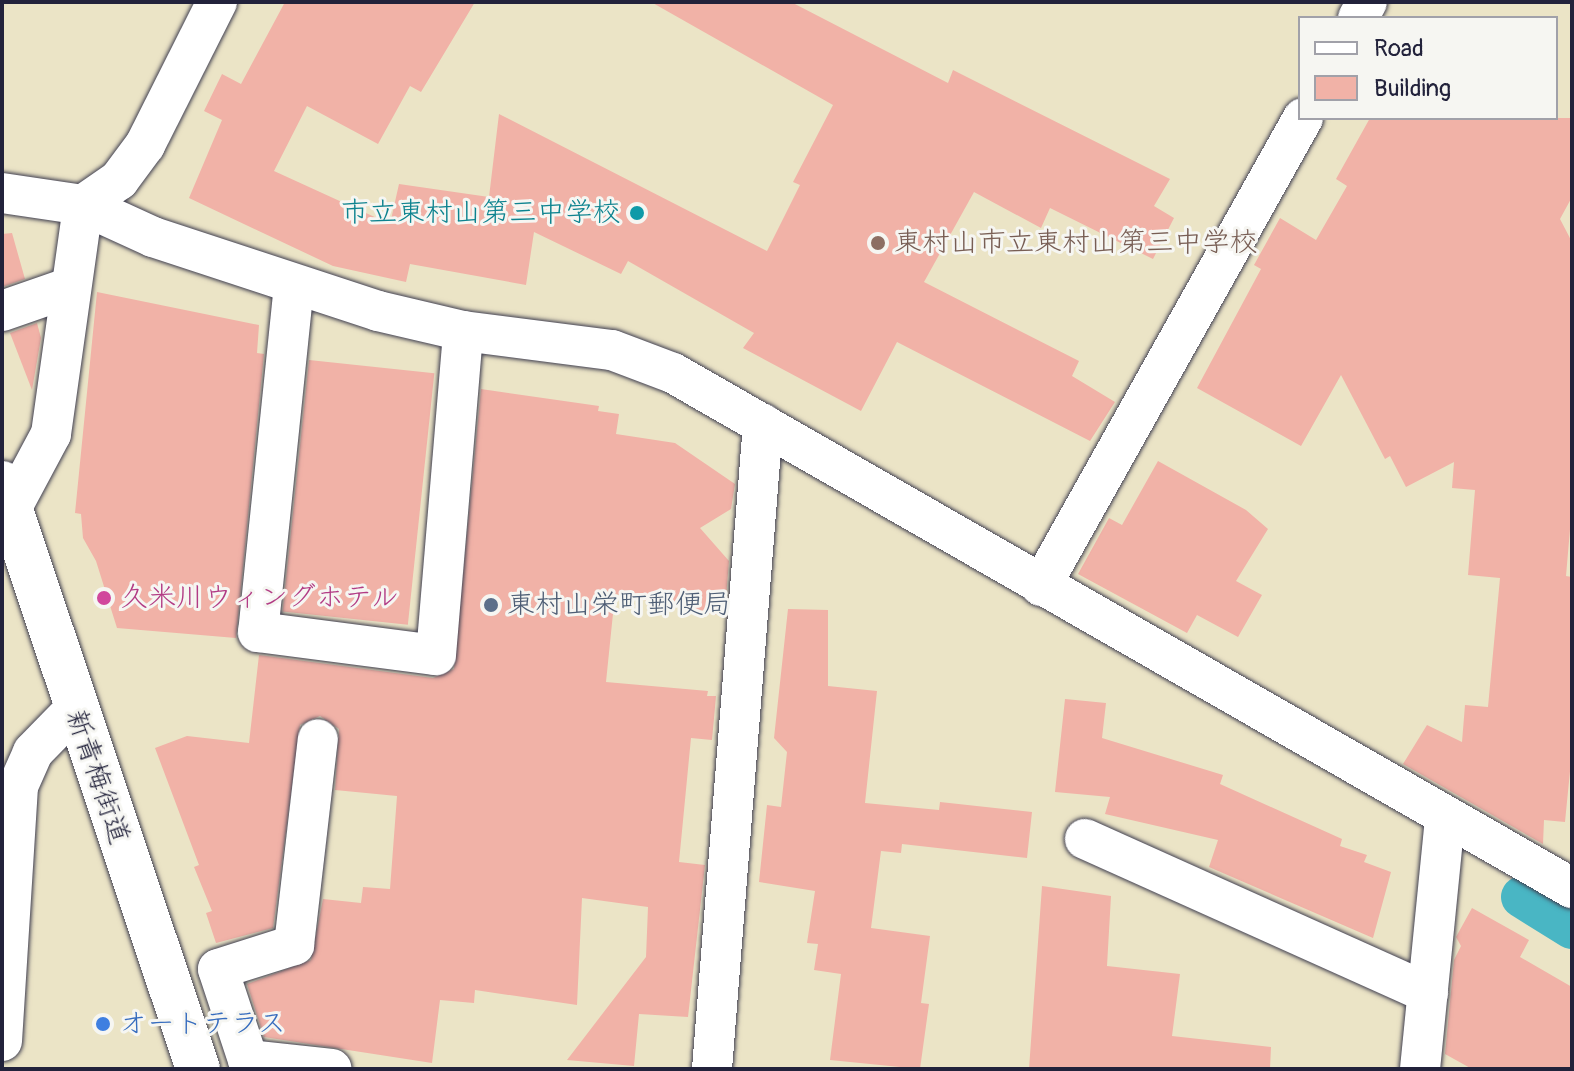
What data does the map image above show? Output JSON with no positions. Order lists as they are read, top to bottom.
{
  "streets": {
    "main road": ["新青梅街道"]
  },
  "places": [
    "市立東村山第三中学校",
    "東村山市立東村山第三中学校",
    "久米川ウィングホテル",
    "東村山栄町郵便局",
    "オートテラス"
  ],
  "legend": ["Road", "Building"]
}
